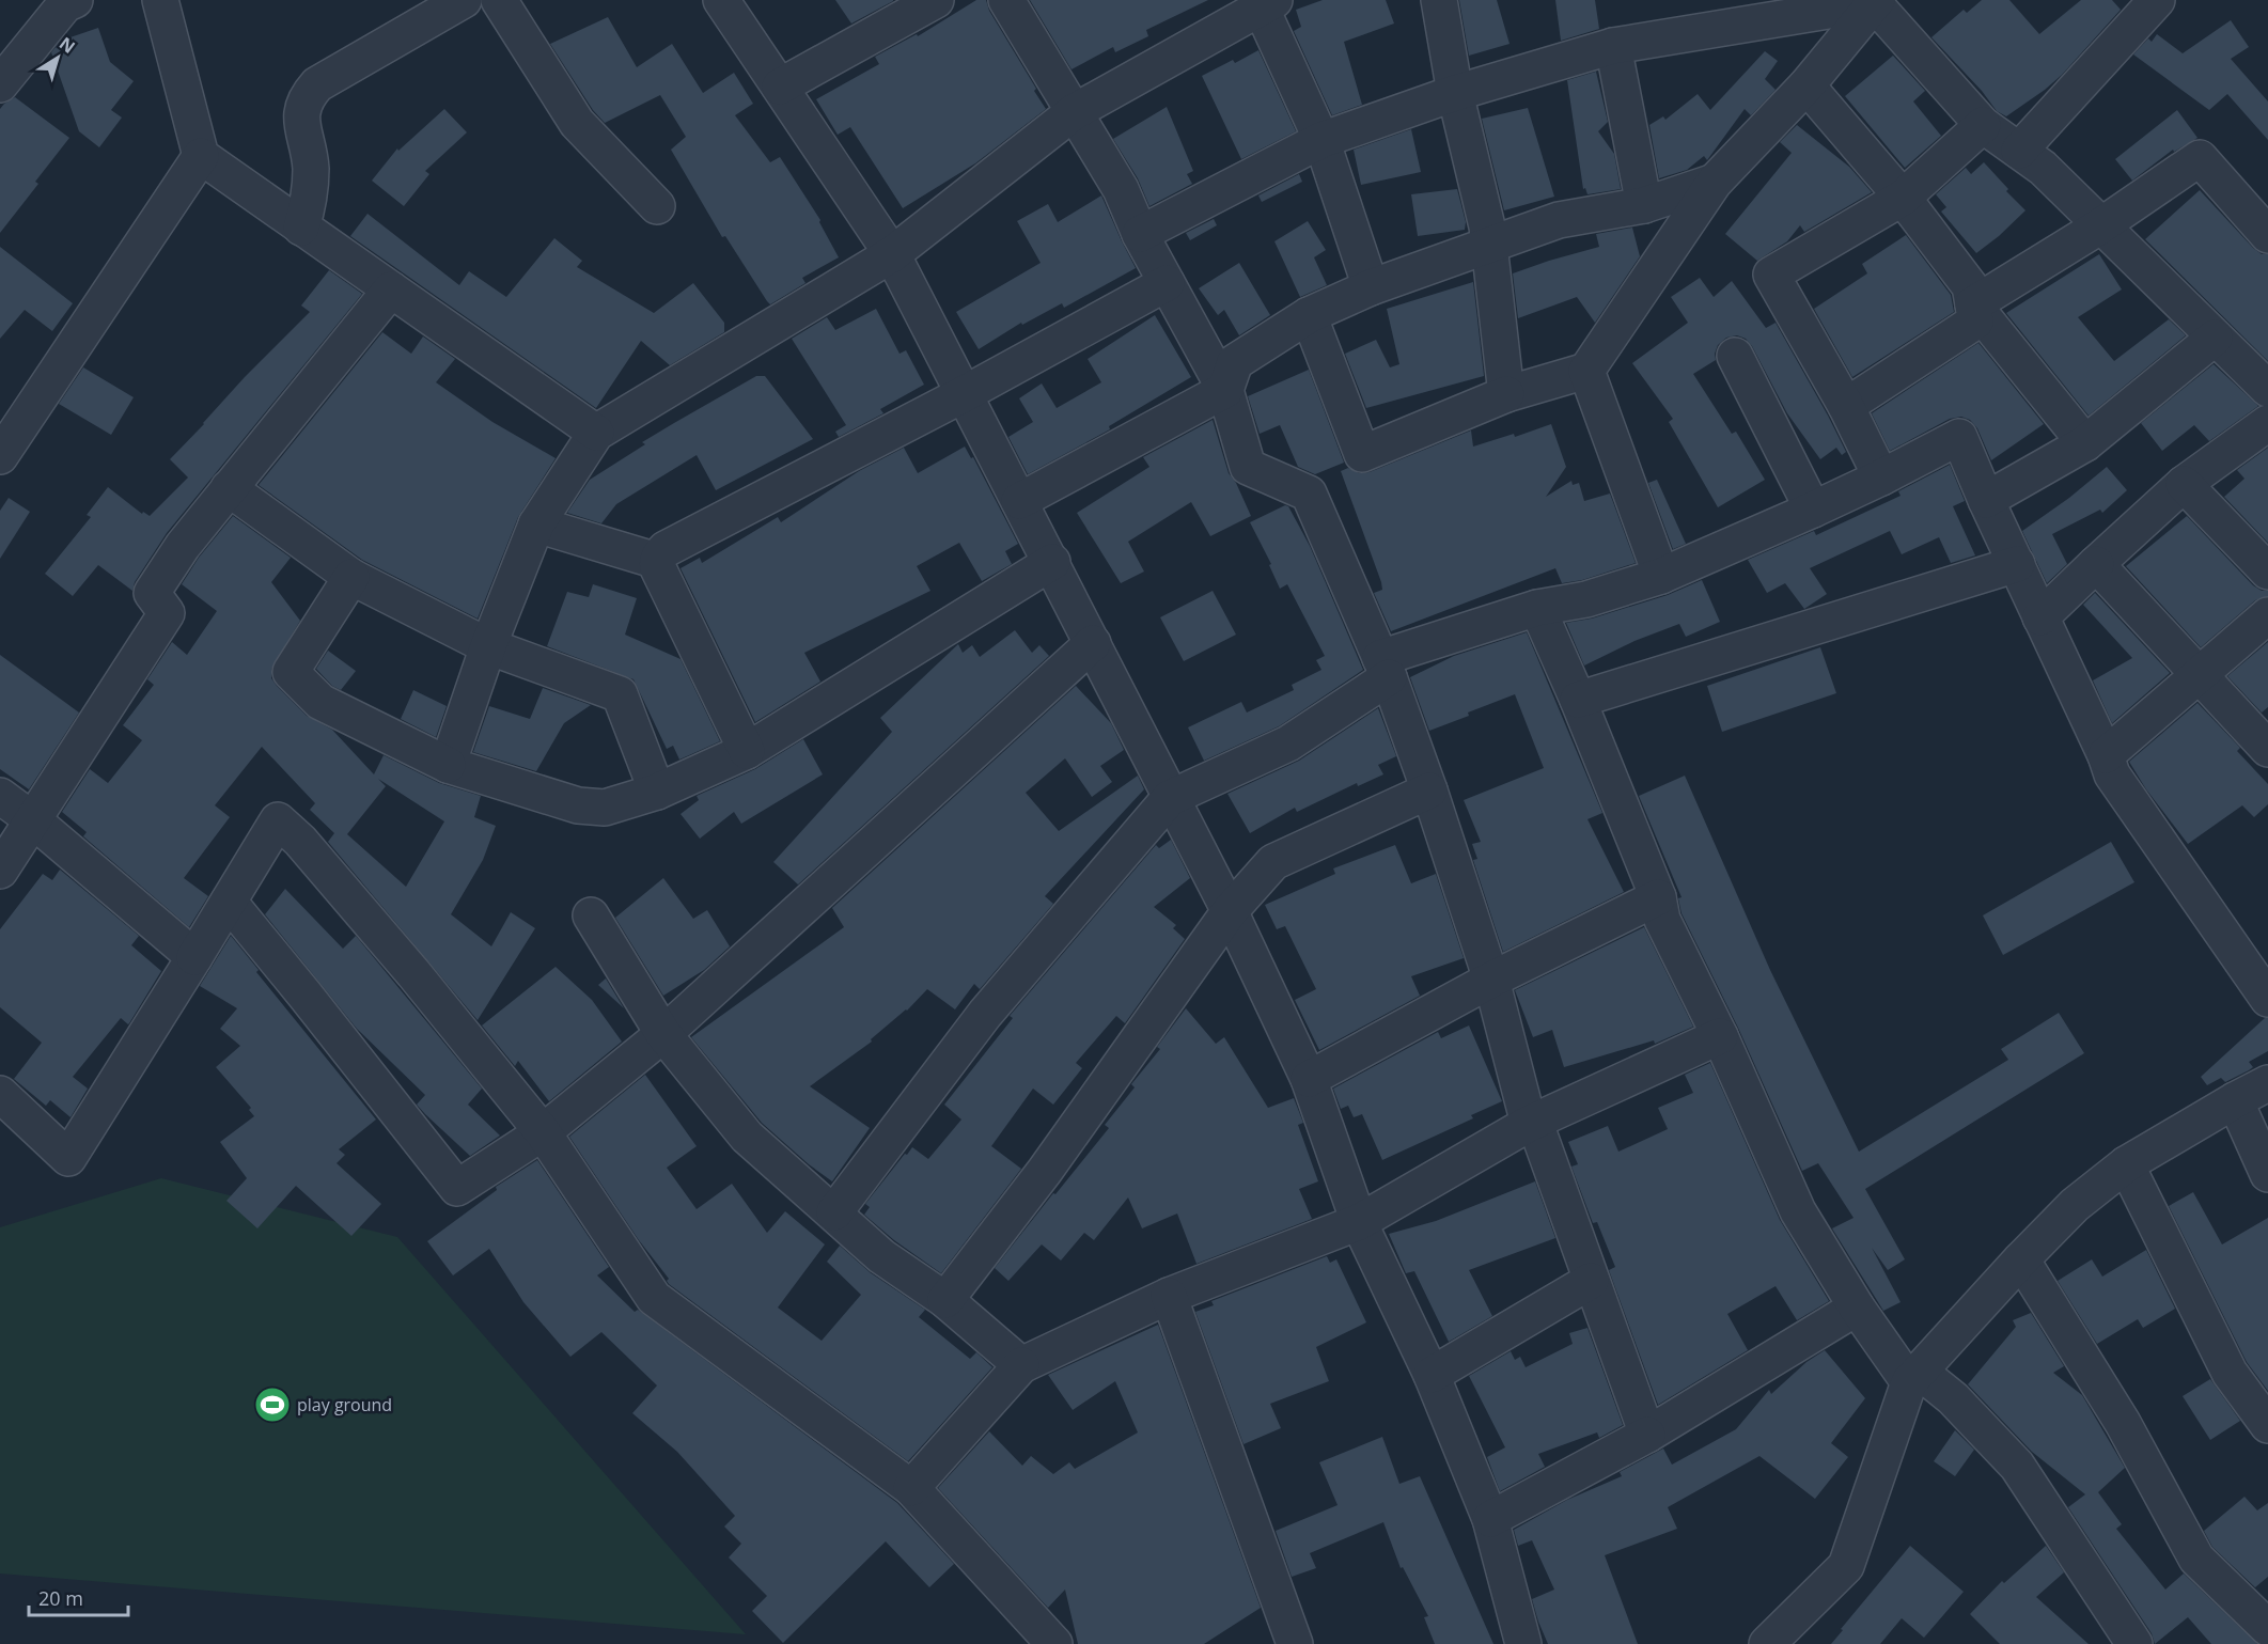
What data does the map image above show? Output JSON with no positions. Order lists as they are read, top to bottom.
{
  "places": {
    "sports": ["play ground"]
  },
  "scale_bar": "20 m",
  "north": "top right"
}
